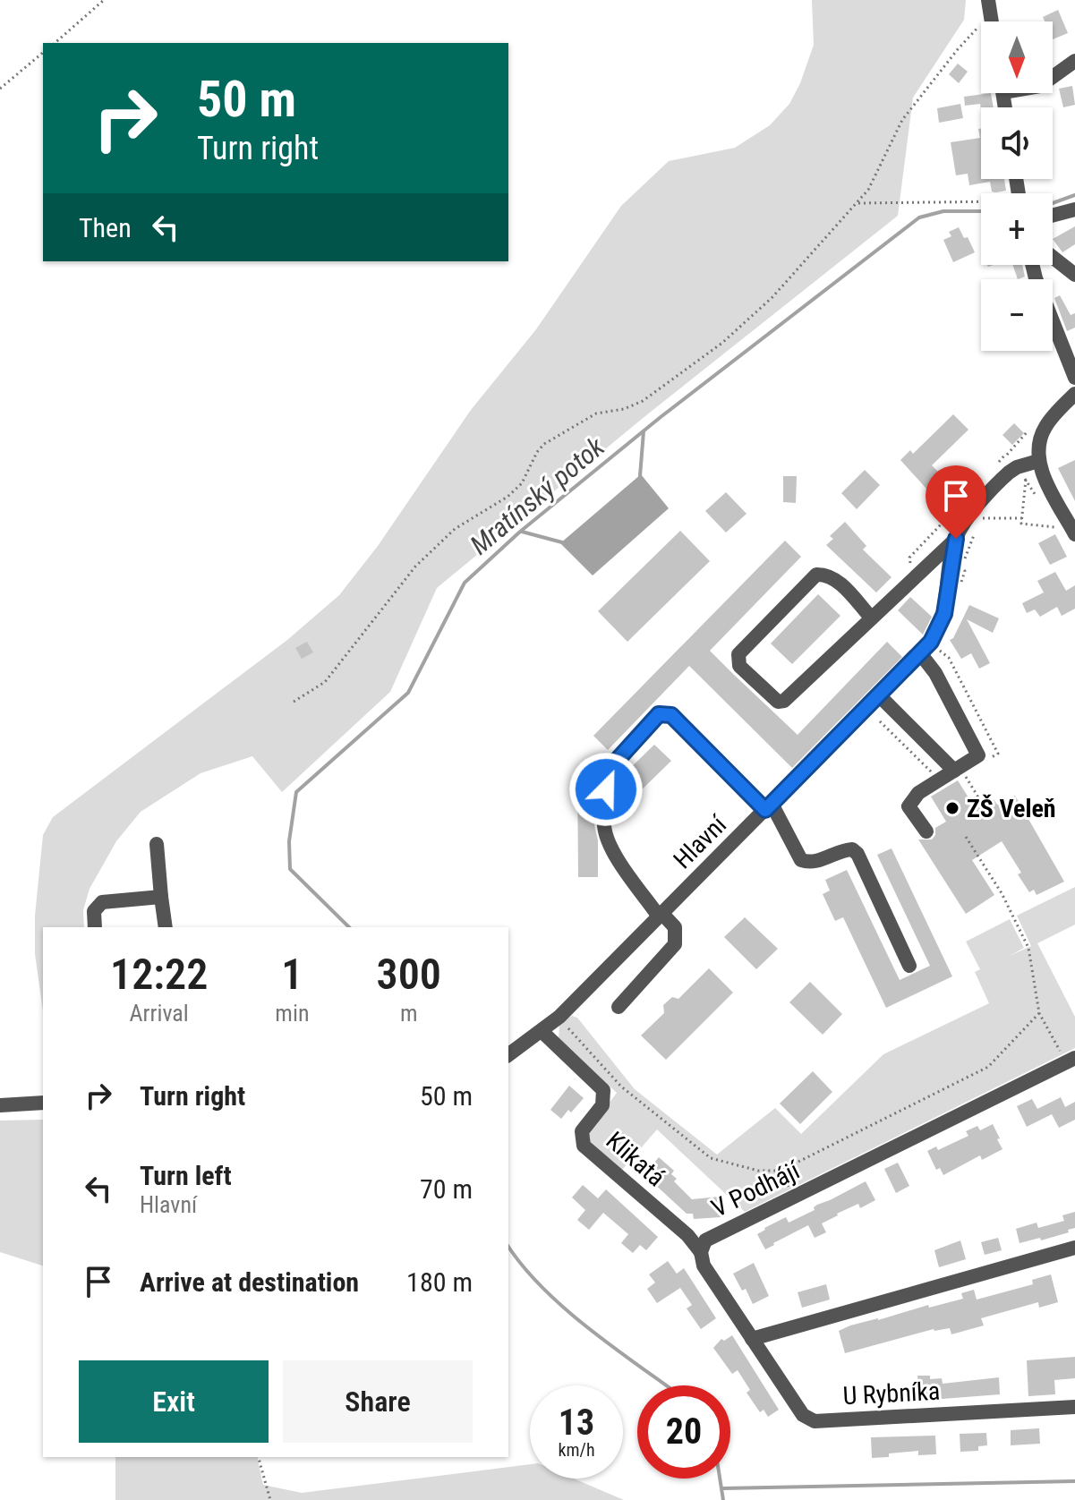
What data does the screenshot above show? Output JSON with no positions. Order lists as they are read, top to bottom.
{
  "streets": {
    "street": [
      "Hlavní",
      "Klikatá",
      "V Podhájí",
      "U Rybníka"
    ]
  },
  "crossings": [
    ["Hlavní", "Klikatá"],
    ["Klikatá", "V Podhájí"],
    ["V Podhájí", "U Rybníka"]
  ],
  "water": ["Mratínský potok"],
  "places": ["ZŠ Veleň"],
  "north": "bottom",
  "page": {
    "map_buttons": ["+", "−"],
    "turn": ["50 m", "Turn right"],
    "then": "Then",
    "eta": [
      "12:22",
      "Arrival",
      "1",
      "min",
      "300",
      "m"
    ],
    "list": [
      {
        "name": "Turn right",
        "value": "50 m"
      },
      {
        "name": "Turn left",
        "note": "Hlavní",
        "value": "70 m"
      },
      {
        "name": "Arrive at destination",
        "value": "180 m"
      }
    ],
    "buttons": ["Exit", "Share"],
    "speed": "13 km/h",
    "limit": "20"
  }
}
